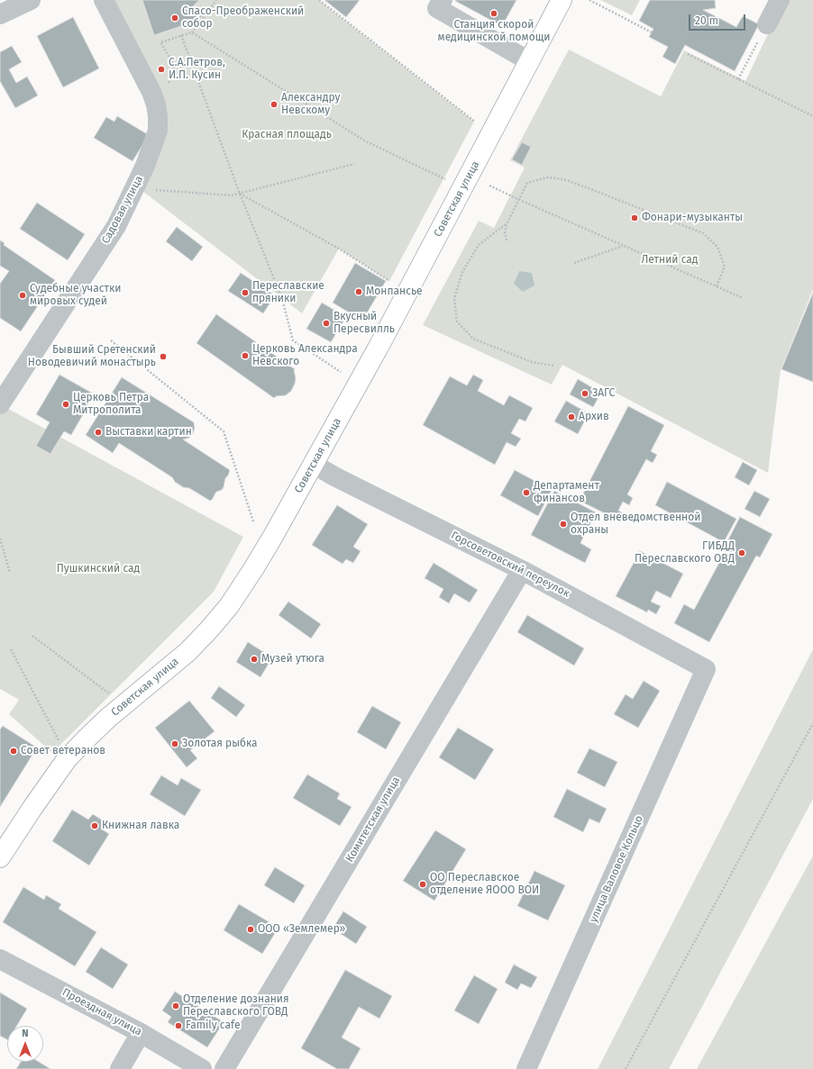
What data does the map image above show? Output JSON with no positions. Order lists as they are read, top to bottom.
{
  "streets": {
    "main road": ["Советская улица"],
    "street": [
      "Садовая улица",
      "Горсоветовский переулок",
      "Комитетская улица",
      "улица Валовое Кольцо",
      "Проездная улица"
    ]
  },
  "crossings": [
    ["Советская улица", "Горсоветовский переулок"],
    ["Горсоветовский переулок", "Комитетская улица"],
    ["Горсоветовский переулок", "улица Валовое Кольцо"]
  ],
  "parks": ["Красная площадь", "Летний сад", "Пушкинский сад"],
  "places": [
    "Станция скорой медицинской помощи",
    "Спасо-Преображенский собор",
    "С.А.Петров, И.П. Кусин",
    "Александру Невскому",
    "Фонари-музыканты",
    "Монпансье",
    "Переславские пряники",
    "Судебные участки мировых судей",
    "Вкусный Пересвилль",
    "Церковь Александра Невского",
    "Бывший Сретенский Новодевичий монастырь",
    "ЗАГС",
    "Церковь Петра Митрополита",
    "Архив",
    "Выставки картин",
    "Департамент финансов",
    "Отдел вневедомственной охраны",
    "ГИБДД Переславского ОВД",
    "Музей утюга",
    "Золотая рыбка",
    "Совет ветеранов",
    "Книжная лавка",
    "ОО Переславское отделение ЯООО ВОИ",
    "ООО «Землемер»",
    "Отделение дознания Переславского ГОВД",
    "Family cafe"
  ],
  "scale_bar": "20 m",
  "north": "top"
}
